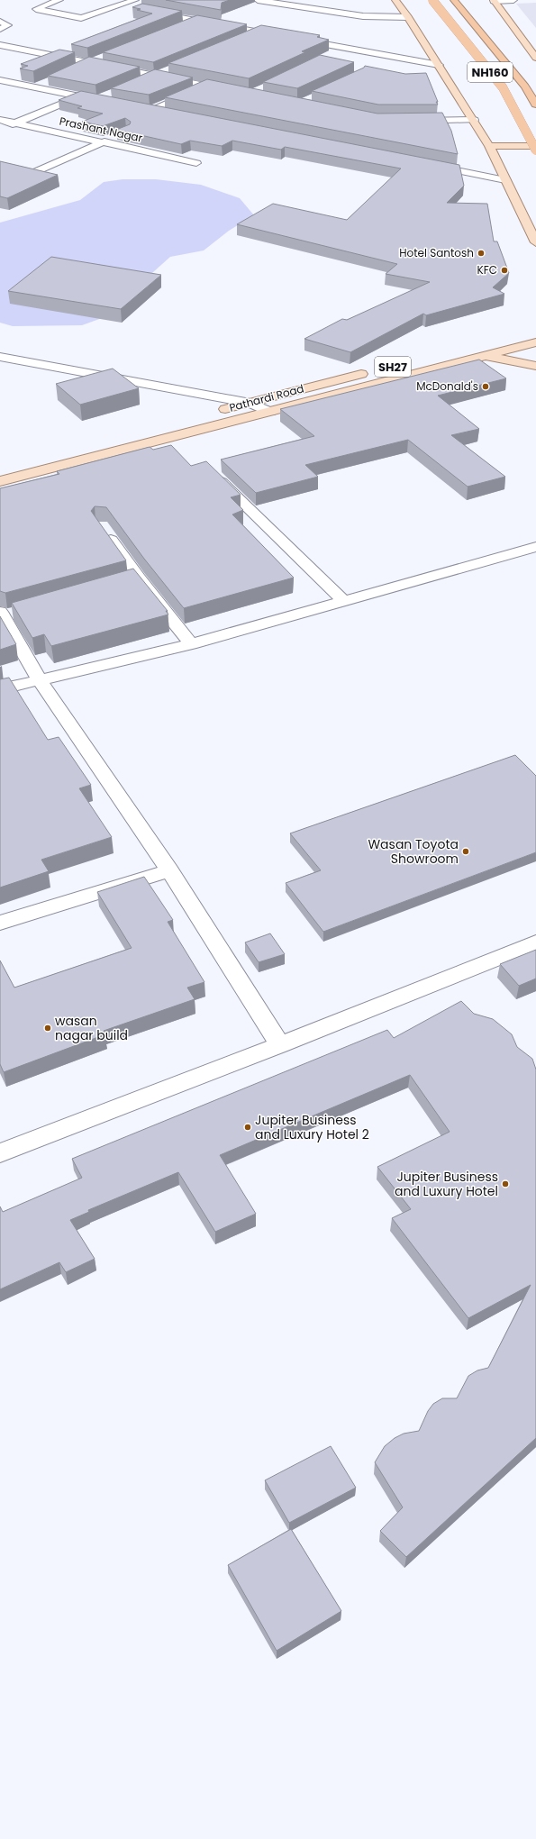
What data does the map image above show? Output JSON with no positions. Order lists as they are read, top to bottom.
{
  "streets": {
    "highway": ["NH160"],
    "main road": ["SH27", "Pathardi Road"],
    "street": ["Prashant Nagar"]
  },
  "places": [
    "Hotel Santosh",
    "KFC",
    "McDonald's",
    "Wasan Toyota Showroom",
    "wasan nagar build",
    "Jupiter Business and Luxury Hotel 2",
    "Jupiter Business and Luxury Hotel"
  ]
}
